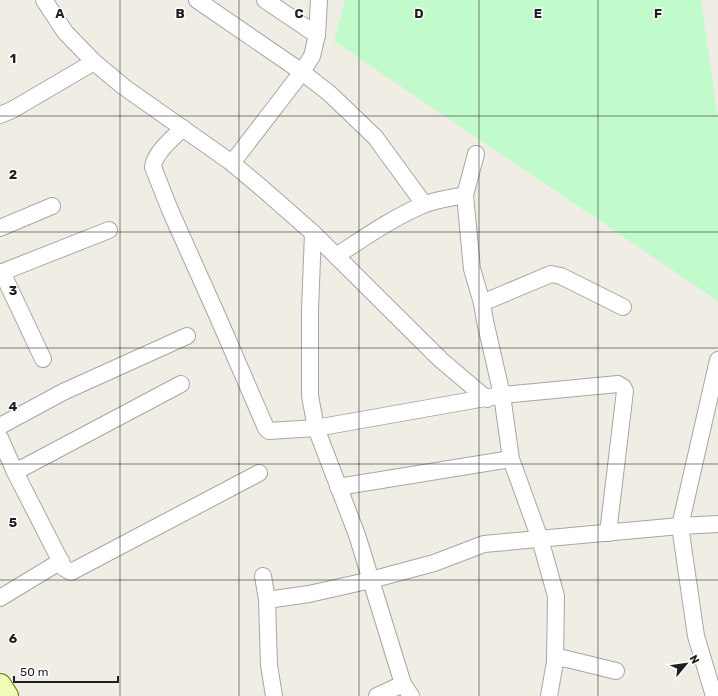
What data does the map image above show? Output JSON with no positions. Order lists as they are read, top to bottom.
{
  "scale_bar": "50 m",
  "north": "top right",
  "grid": {
    "columns": [
      "A",
      "B",
      "C",
      "D",
      "E",
      "F"
    ],
    "rows": [
      "1",
      "2",
      "3",
      "4",
      "5",
      "6"
    ]
  }
}
